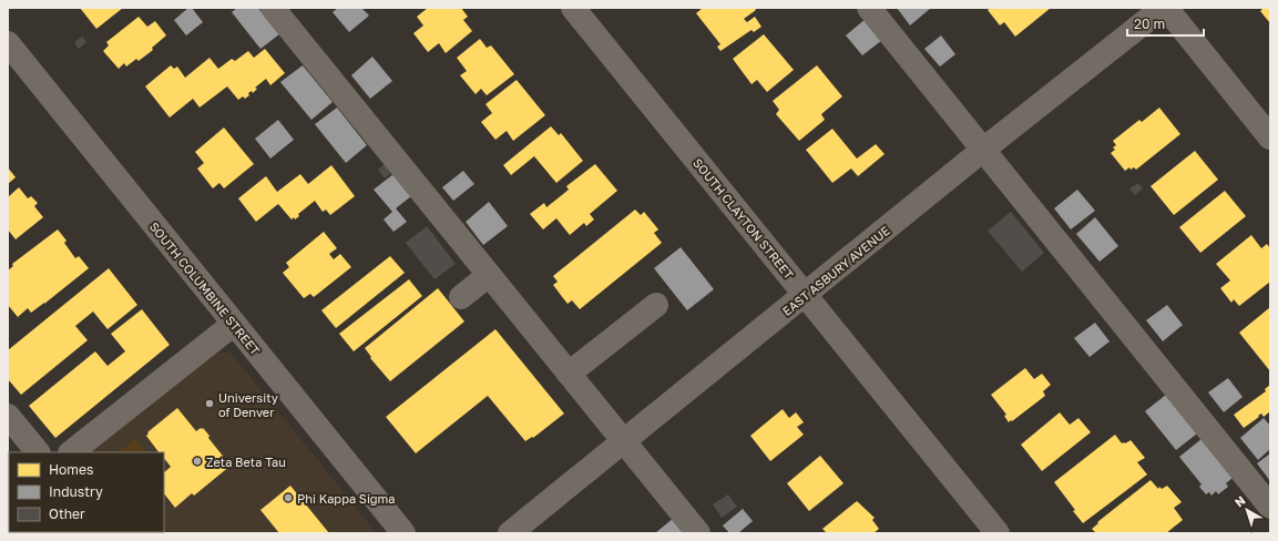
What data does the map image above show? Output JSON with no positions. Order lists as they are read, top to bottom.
{
  "streets": {
    "street": ["SOUTH CLAYTON STREET", "EAST ASBURY AVENUE", "SOUTH COLUMBINE STREET"]
  },
  "crossings": [
    ["SOUTH CLAYTON STREET", "EAST ASBURY AVENUE"]
  ],
  "places": ["University of Denver", "Zeta Beta Tau", "Phi Kappa Sigma"],
  "legend": ["Homes", "Industry", "Other"],
  "scale_bar": "20 m",
  "north": "top left"
}
